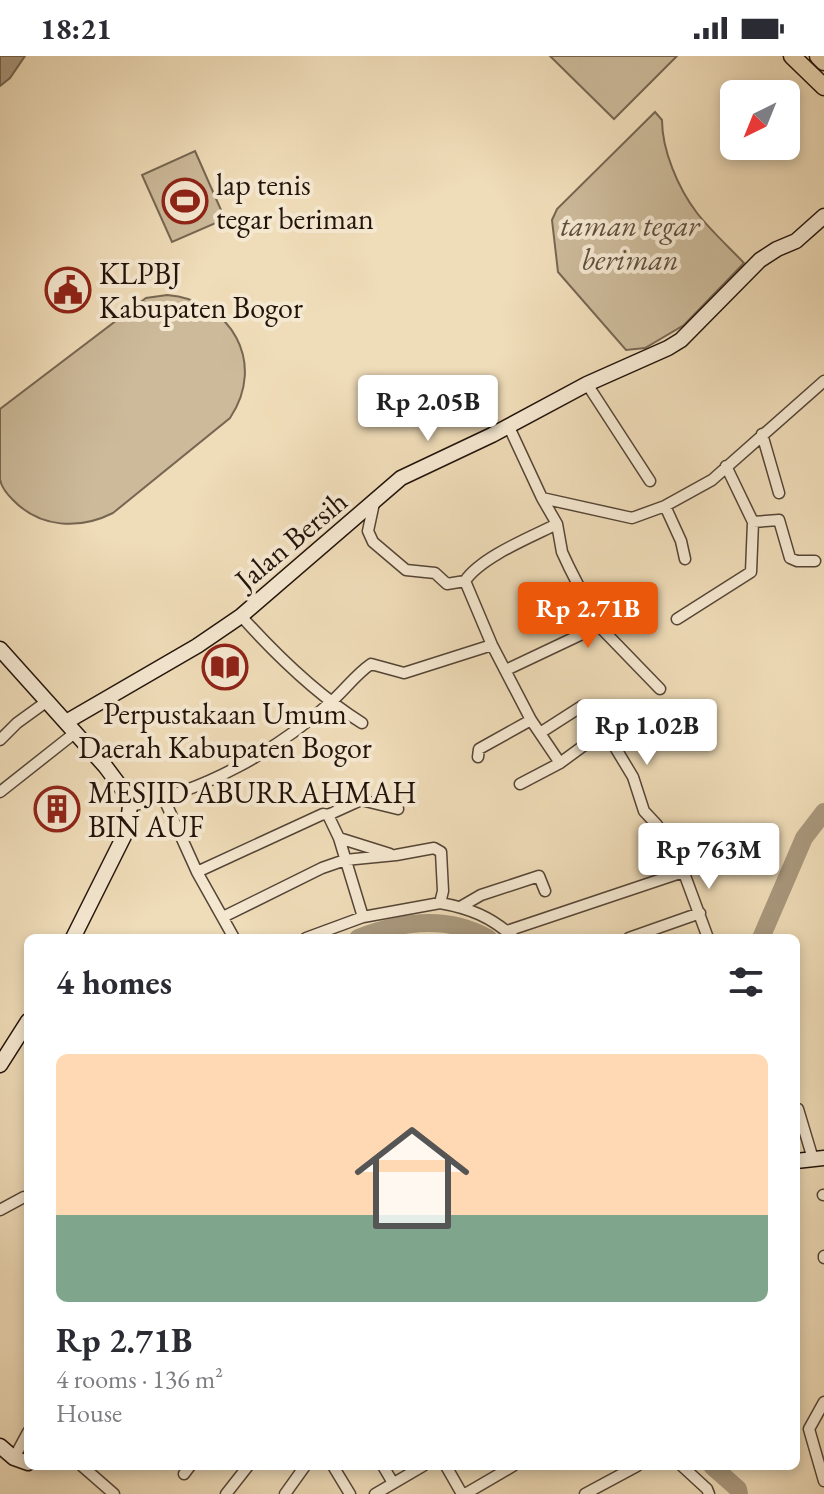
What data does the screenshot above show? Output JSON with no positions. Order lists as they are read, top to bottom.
{
  "streets": {
    "street": ["Jalan Bersih"]
  },
  "parks": ["taman tegar beriman"],
  "places": {
    "sports": ["lap tenis tegar beriman"],
    "public building": ["KLPBJ Kabupaten Bogor"],
    "library": ["Perpustakaan Umum Daerah Kabupaten Bogor"],
    "building": ["MESJID ABURRAHMAH BIN AUF"]
  },
  "north": "bottom left",
  "page": {
    "status": "18:21",
    "price": [
      "Rp 2.05B",
      "Rp 2.71B",
      "Rp 1.02B",
      "Rp 763M"
    ],
    "heading": "4 homes",
    "list": [
      {
        "name": "Rp 2.71B",
        "note": "4 rooms · 136 m² · House"
      }
    ]
  }
}
